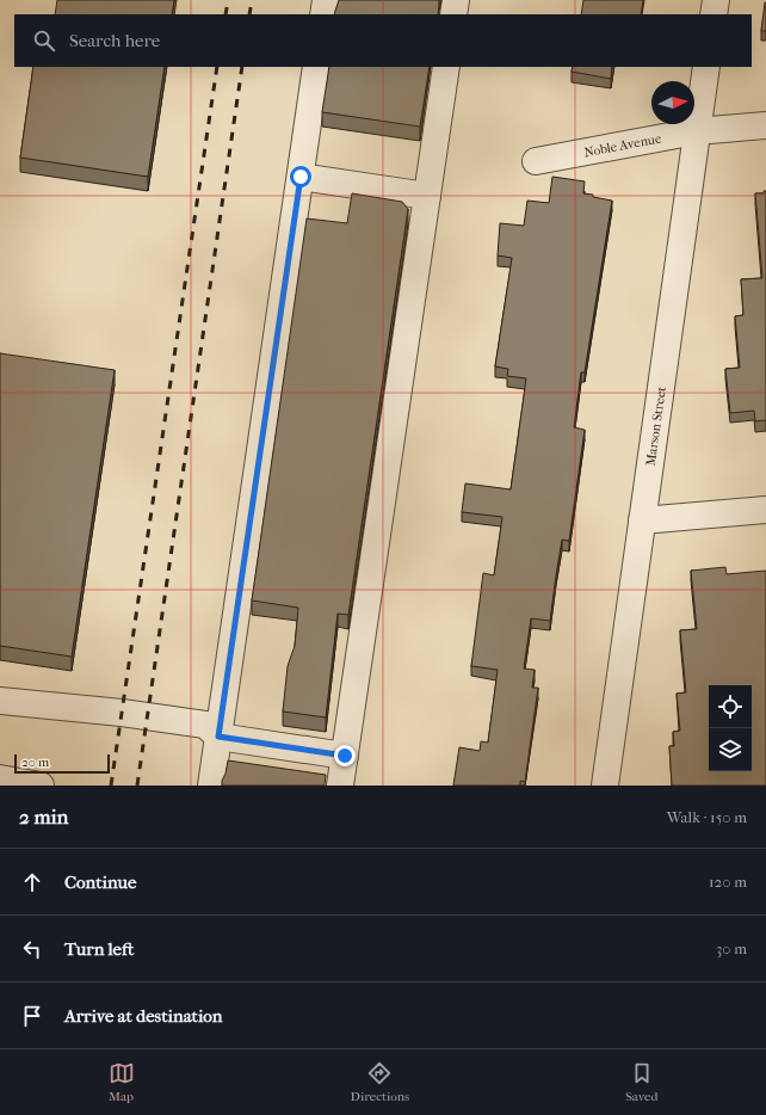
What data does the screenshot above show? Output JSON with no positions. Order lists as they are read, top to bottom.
{
  "streets": {
    "street": ["Noble Avenue", "Marson Street"]
  },
  "crossings": [
    ["Noble Avenue", "Marson Street"]
  ],
  "scale_bar": "20 m",
  "north": "right",
  "page": {
    "search": "Search here",
    "scale": "20 m",
    "heading": ["2 min", "Walk · 150 m"],
    "list": [
      ["Continue", "120 m"],
      ["Turn left", "30 m"],
      "Arrive at destination"
    ],
    "nav": ["Map", "Directions", "Saved"]
  }
}
